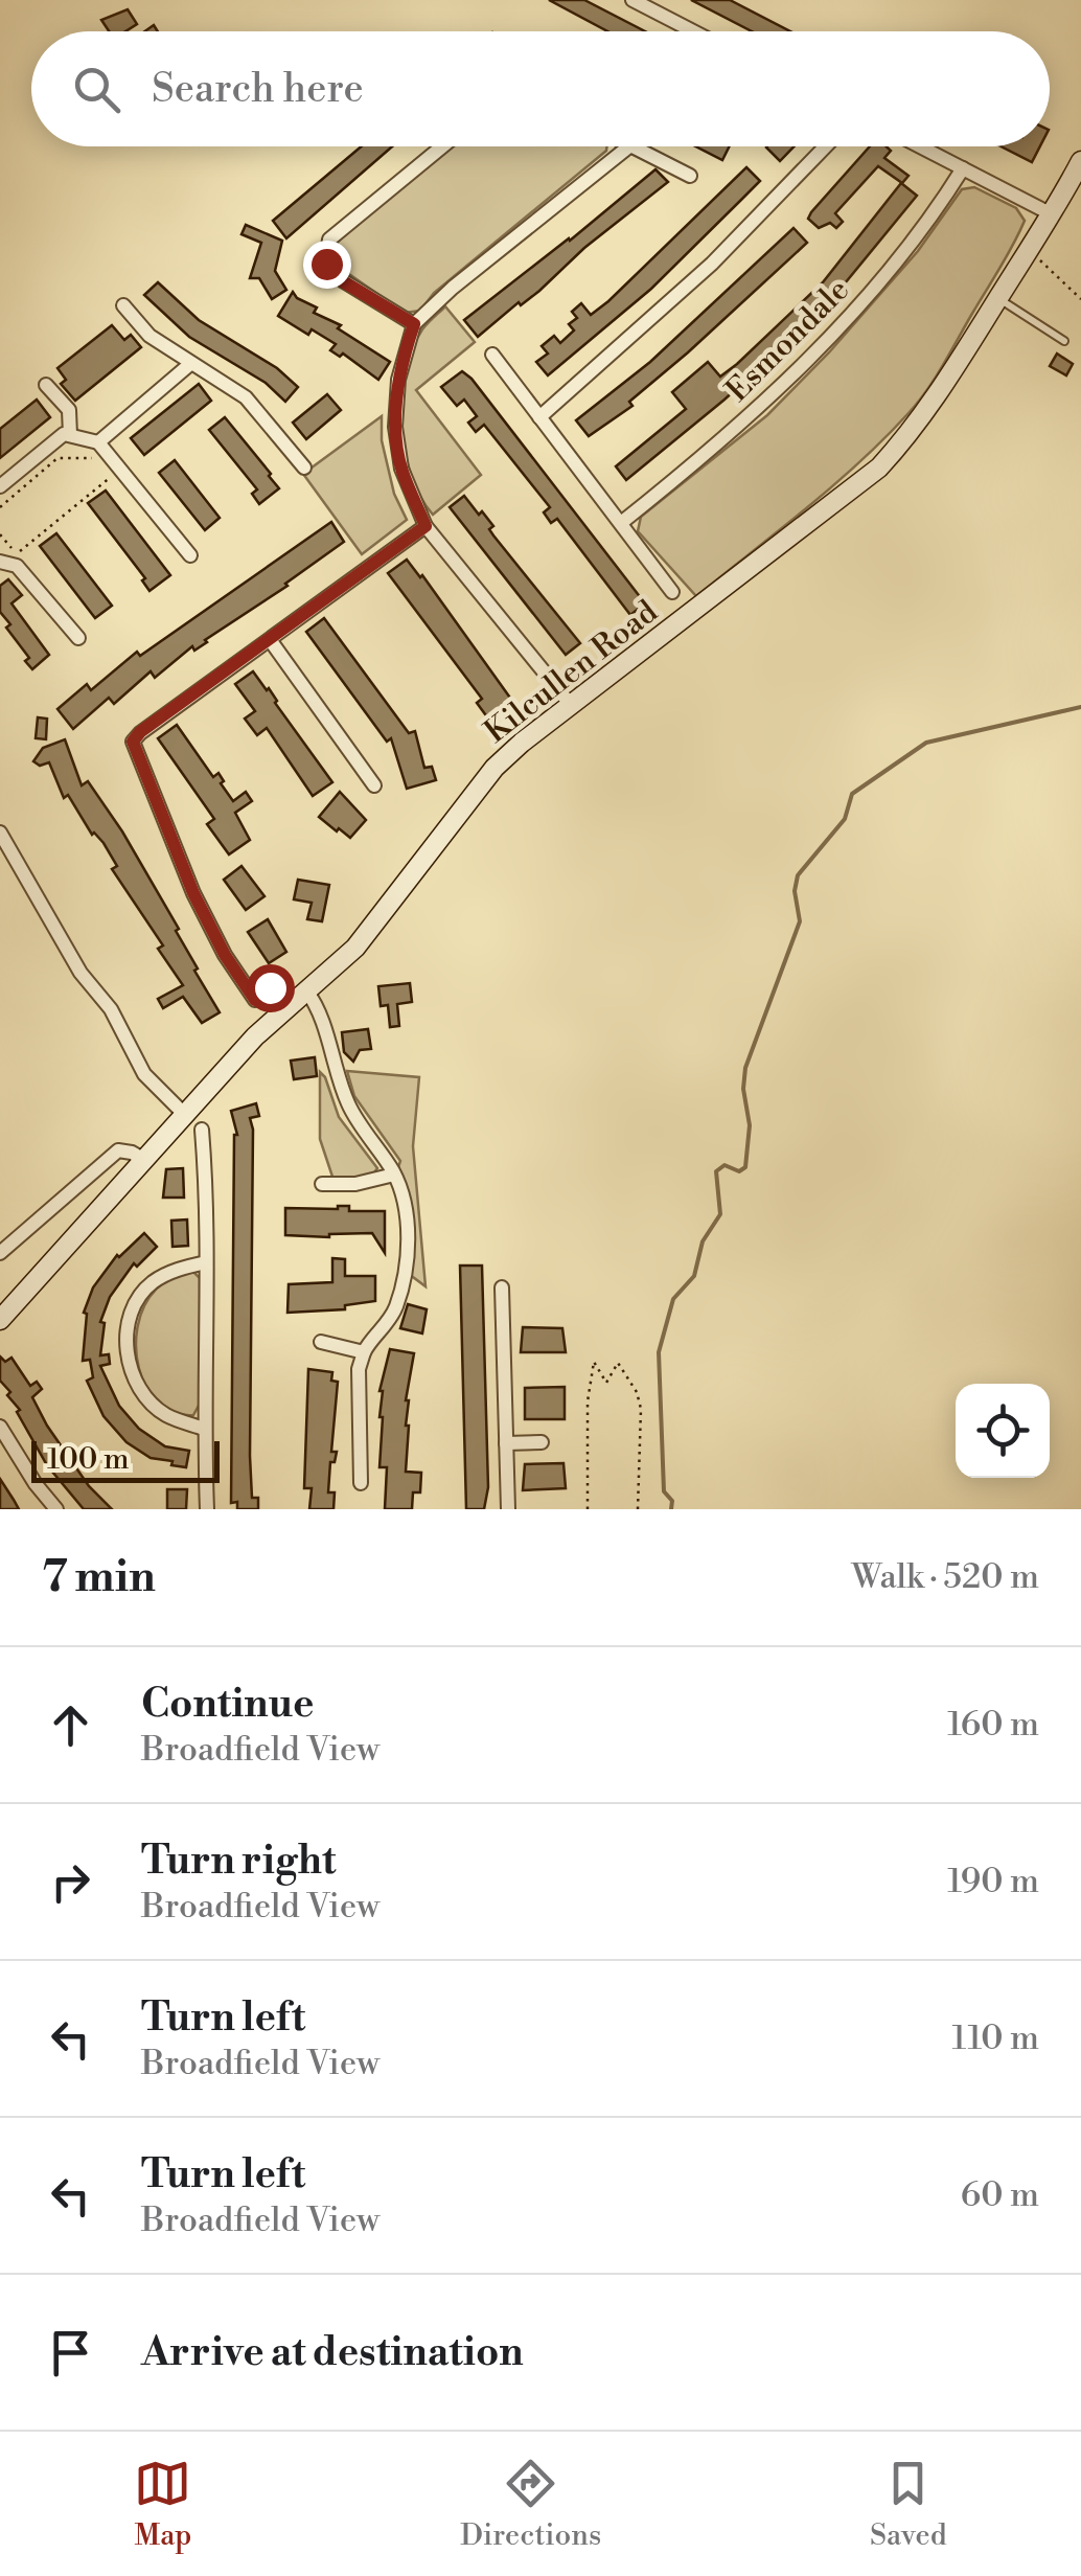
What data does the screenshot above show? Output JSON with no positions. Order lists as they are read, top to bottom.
{
  "streets": {
    "main road": ["Kilcullen Road"],
    "street": ["Esmondale"]
  },
  "scale_bar": "100 m",
  "page": {
    "search": "Search here",
    "scale": "100 m",
    "heading": ["7 min", "Walk · 520 m"],
    "list": [
      ["Continue", "Broadfield View", "160 m"],
      ["Turn right", "Broadfield View", "190 m"],
      ["Turn left", "Broadfield View", "110 m"],
      ["Turn left", "Broadfield View", "60 m"],
      "Arrive at destination"
    ],
    "nav": ["Map", "Directions", "Saved"]
  }
}
